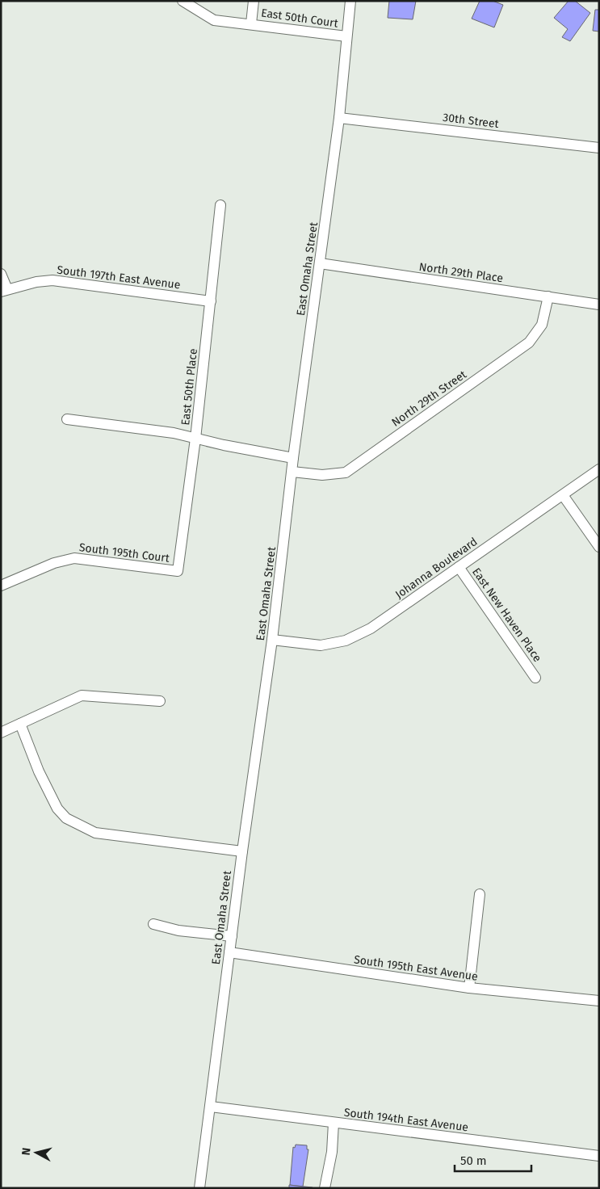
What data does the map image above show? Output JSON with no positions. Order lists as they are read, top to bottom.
{
  "streets": {
    "street": [
      "East 50th Court",
      "30th Street",
      "East Omaha Street",
      "North 29th Place",
      "South 197th East Avenue",
      "East 50th Place",
      "North 29th Street",
      "South 195th Court",
      "Johanna Boulevard",
      "East New Haven Place",
      "South 195th East Avenue",
      "South 194th East Avenue"
    ]
  },
  "crossings": [
    ["East 50th Court", "East Omaha Street"],
    ["30th Street", "East Omaha Street"],
    ["East Omaha Street", "North 29th Place"],
    ["East Omaha Street", "North 29th Street"],
    ["East Omaha Street", "Johanna Boulevard"],
    ["East Omaha Street", "South 195th East Avenue"],
    ["East Omaha Street", "South 194th East Avenue"],
    ["North 29th Place", "North 29th Street"],
    ["South 197th East Avenue", "East 50th Place"],
    ["East 50th Place", "South 195th Court"],
    ["Johanna Boulevard", "East New Haven Place"]
  ],
  "scale_bar": "50 m",
  "north": "left"
}
